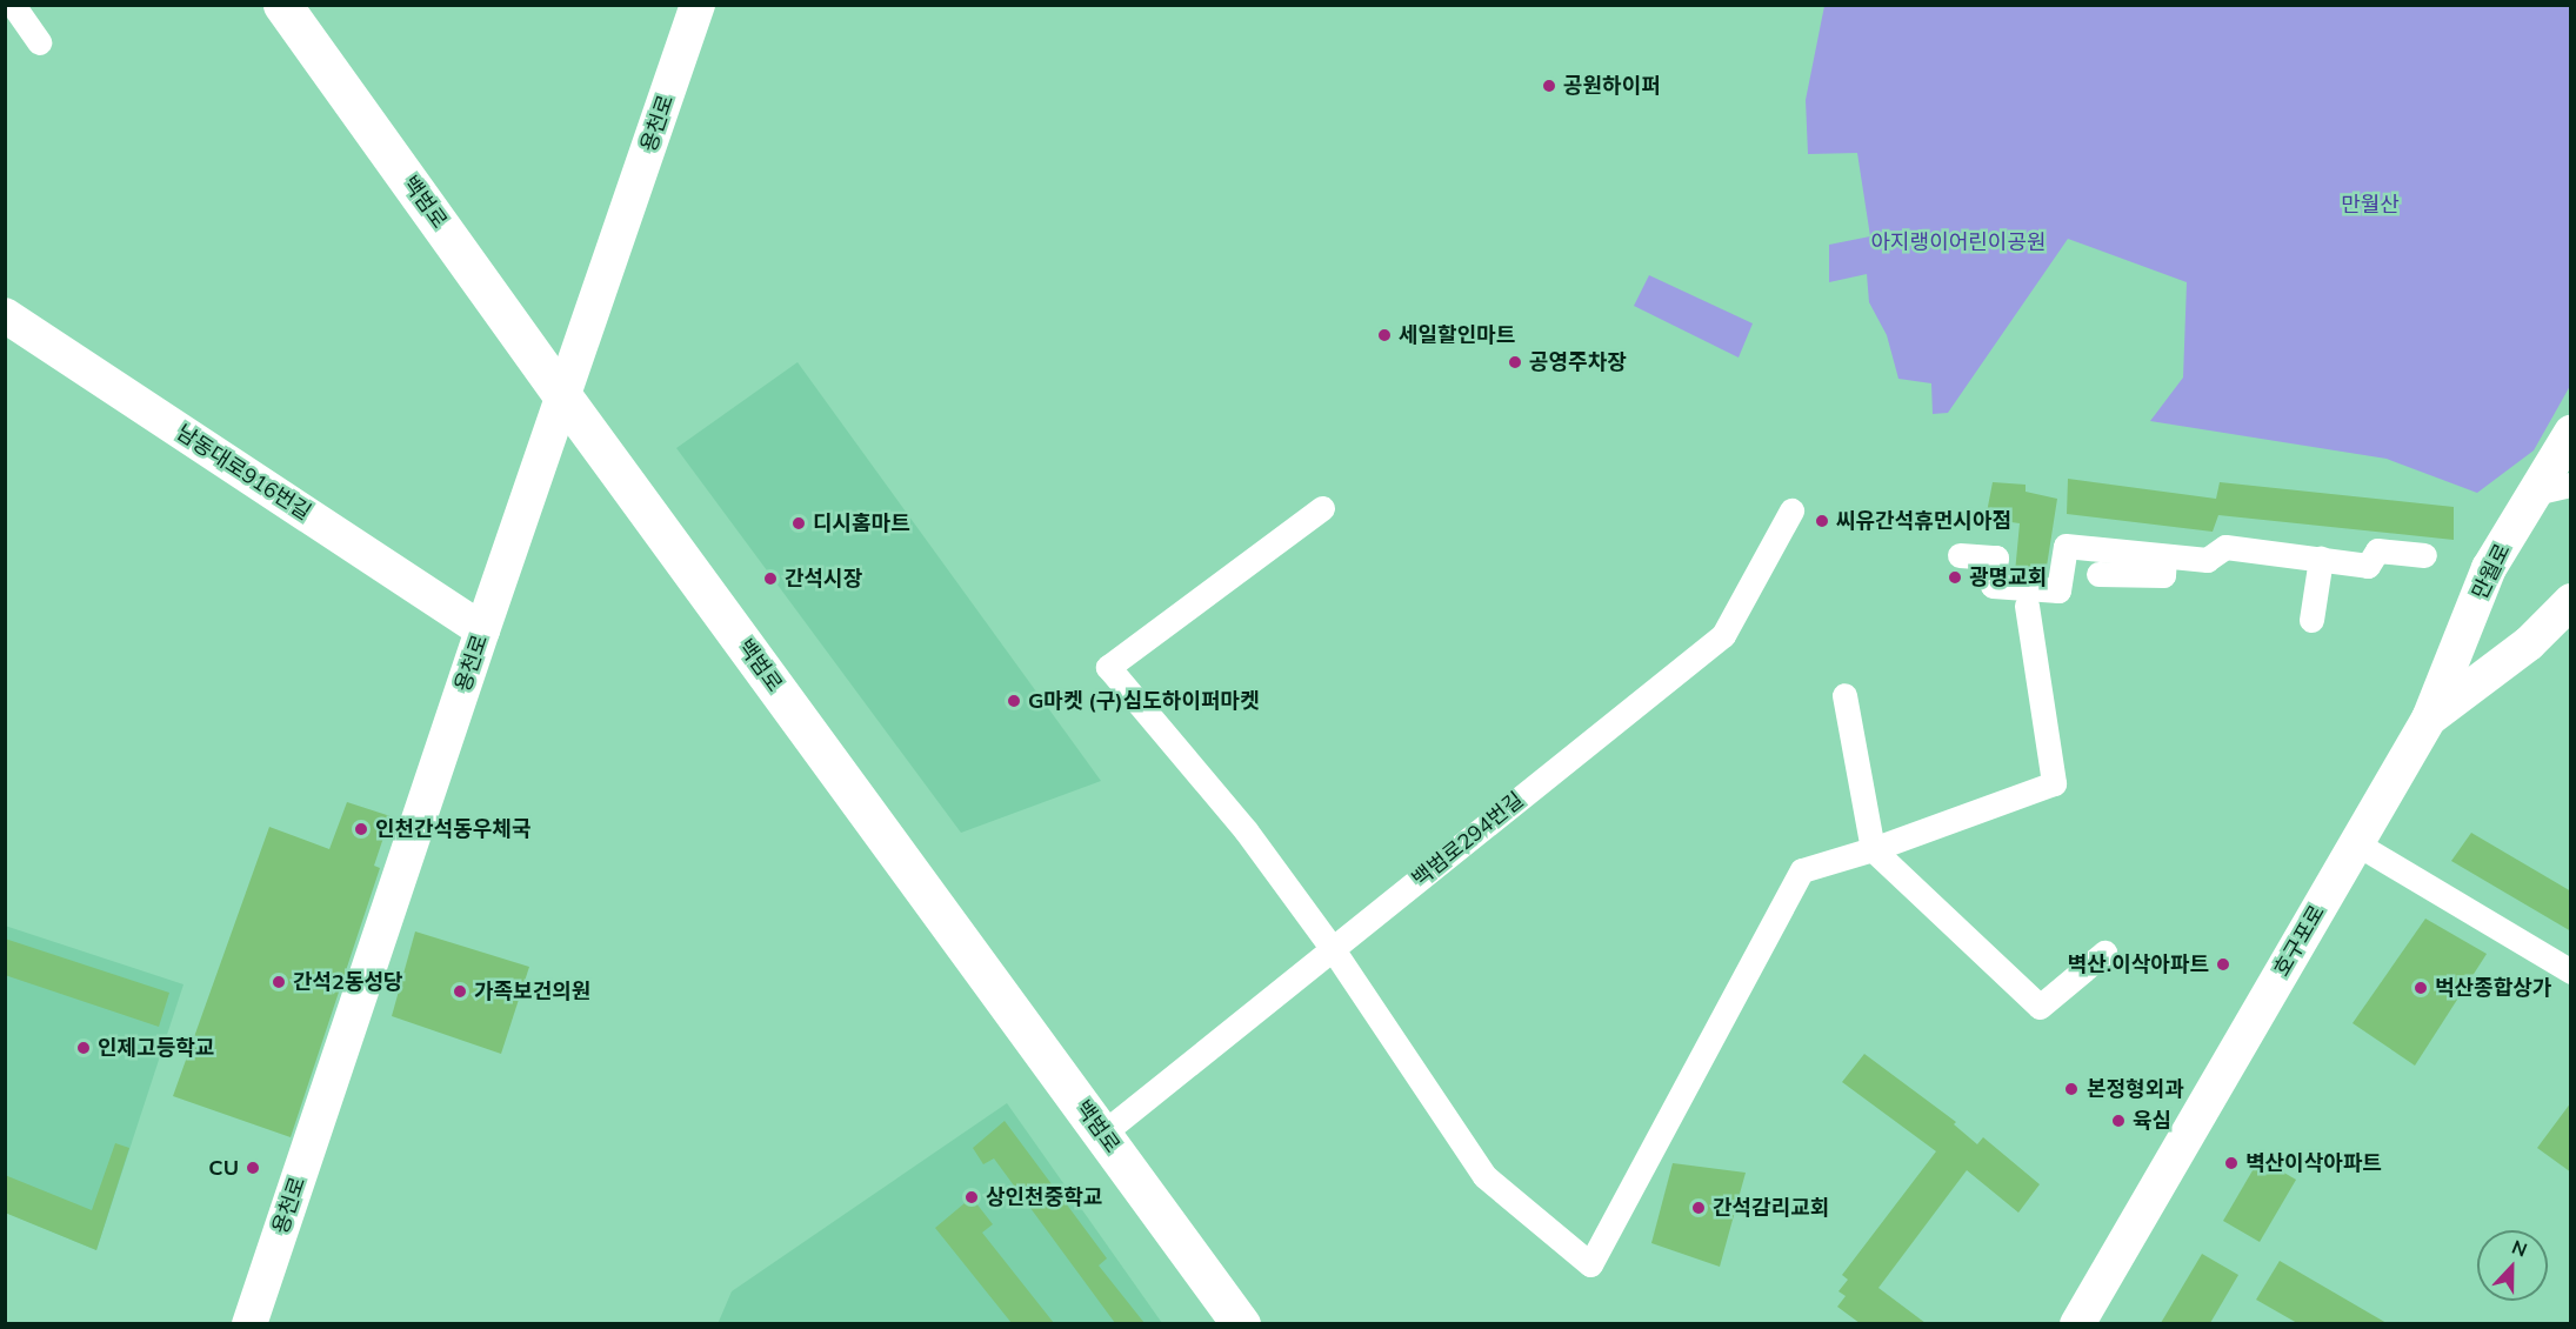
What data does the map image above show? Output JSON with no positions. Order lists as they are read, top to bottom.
{
  "streets": {
    "main road": ["백범로"],
    "street": [
      "용천로",
      "남동대로916번길",
      "만월로",
      "백범로294번길",
      "호구포로"
    ]
  },
  "crossings": [
    ["용천로", "백범로"],
    ["용천로", "남동대로916번길"],
    ["백범로", "백범로294번길"],
    ["만월로", "호구포로"]
  ],
  "parks": ["만월산", "아지랭이어린이공원"],
  "places": [
    "공원하이퍼",
    "세일할인마트",
    "공영주차장",
    "씨유간석휴먼시아점",
    "디시홈마트",
    "광명교회",
    "간석시장",
    "G마켓 (구)심도하이퍼마켓",
    "인천간석동우체국",
    "벽산.이삭아파트",
    "간석2동성당",
    "벅산종합상가",
    "가족보건의원",
    "인제고등학교",
    "본정형외과",
    "육심",
    "벽산이삭아파트",
    "CU",
    "상인천중학교",
    "간석감리교회"
  ],
  "north": "top"
}
